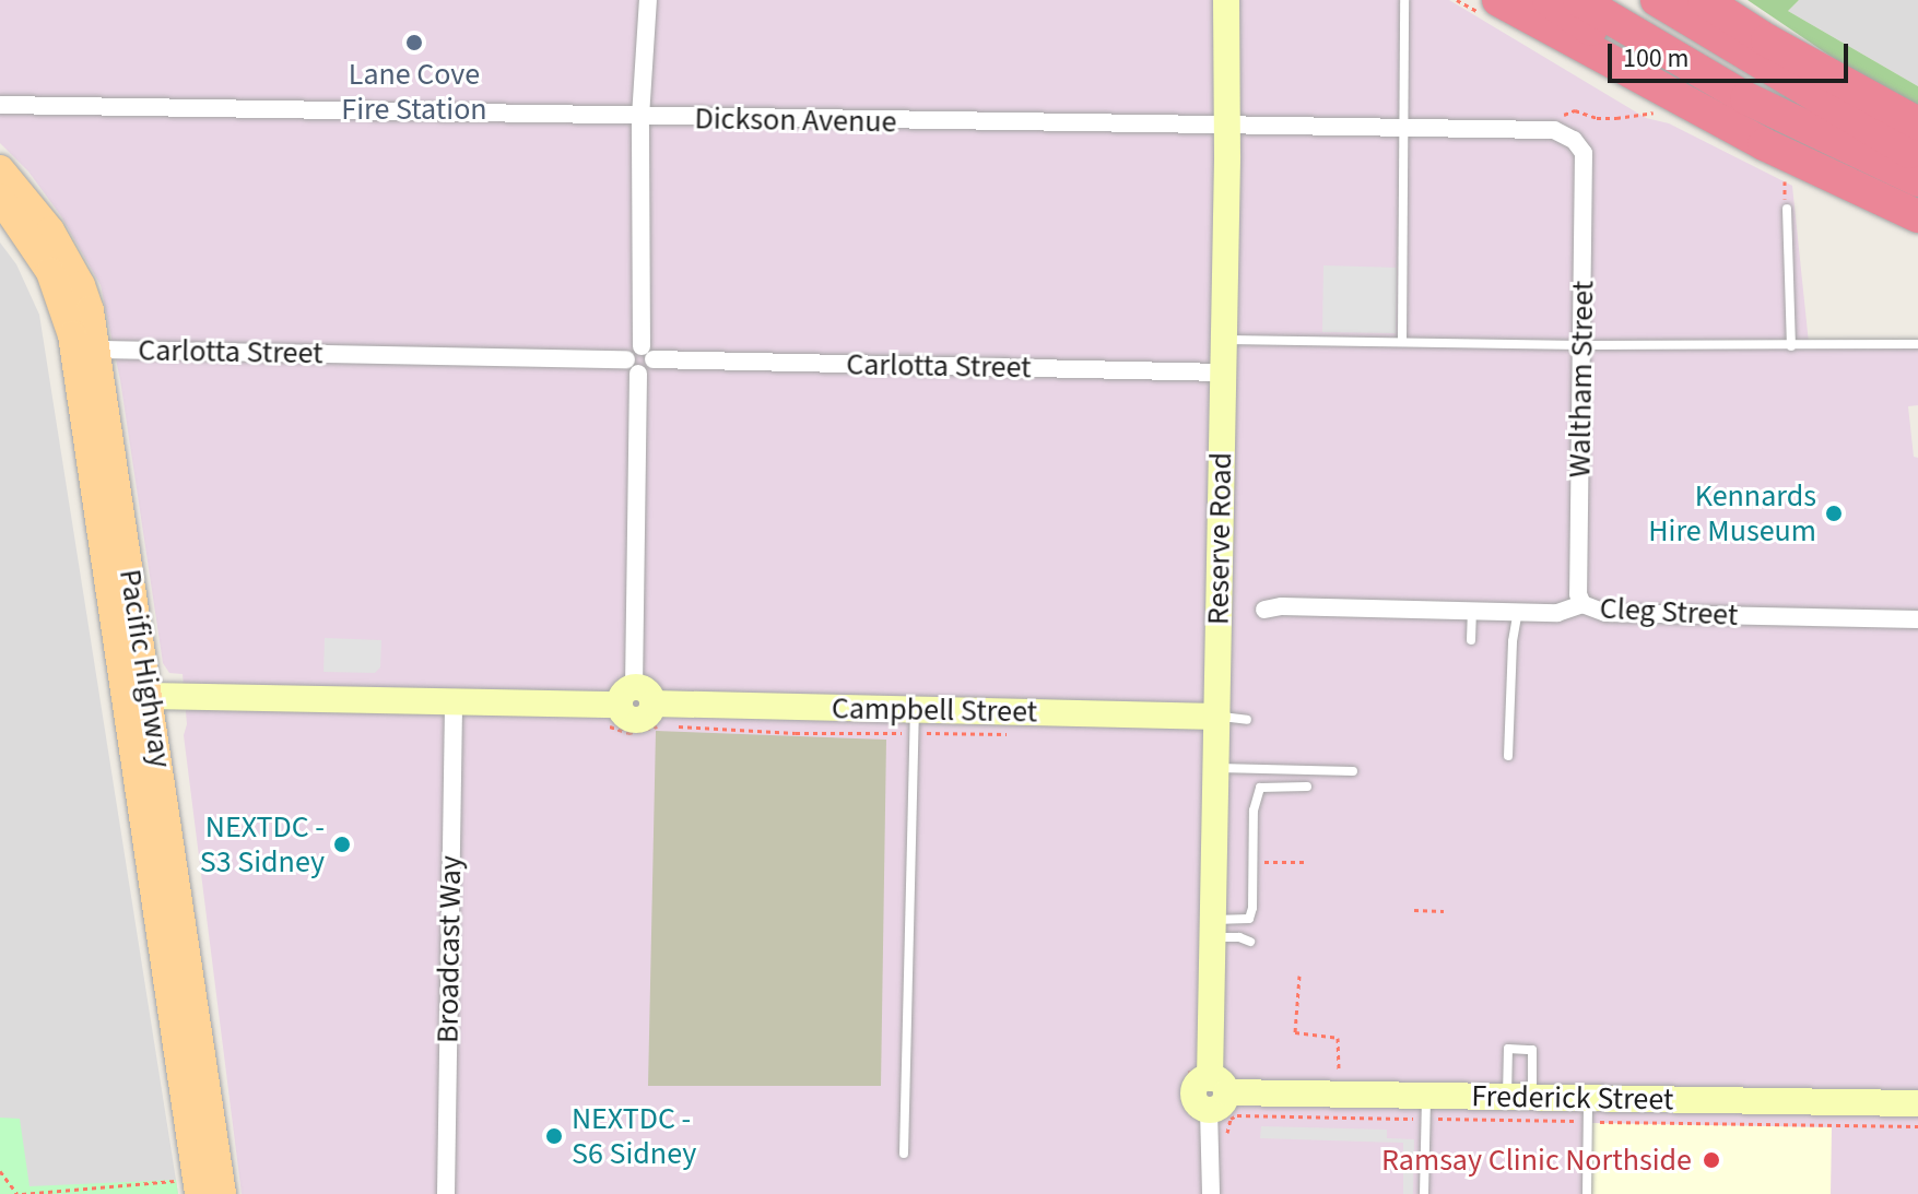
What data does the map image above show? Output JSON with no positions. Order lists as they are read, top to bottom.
{
  "streets": {
    "main road": ["Pacific Highway"],
    "street": [
      "Dickson Avenue",
      "Carlotta Street",
      "Waltham Street",
      "Reserve Road",
      "Cleg Street",
      "Campbell Street",
      "Broadcast Way",
      "Frederick Street"
    ]
  },
  "crossings": [
    ["Dickson Avenue", "Waltham Street"],
    ["Dickson Avenue", "Reserve Road"],
    ["Carlotta Street", "Reserve Road"],
    ["Carlotta Street", "Pacific Highway"],
    ["Waltham Street", "Cleg Street"],
    ["Reserve Road", "Campbell Street"],
    ["Reserve Road", "Frederick Street"],
    ["Pacific Highway", "Campbell Street"],
    ["Campbell Street", "Broadcast Way"]
  ],
  "places": [
    "Lane Cove Fire Station",
    "Kennards Hire Museum",
    "NEXTDC - S3 Sidney",
    "NEXTDC - S6 Sidney",
    "Ramsay Clinic Northside"
  ],
  "scale_bar": "100 m"
}
